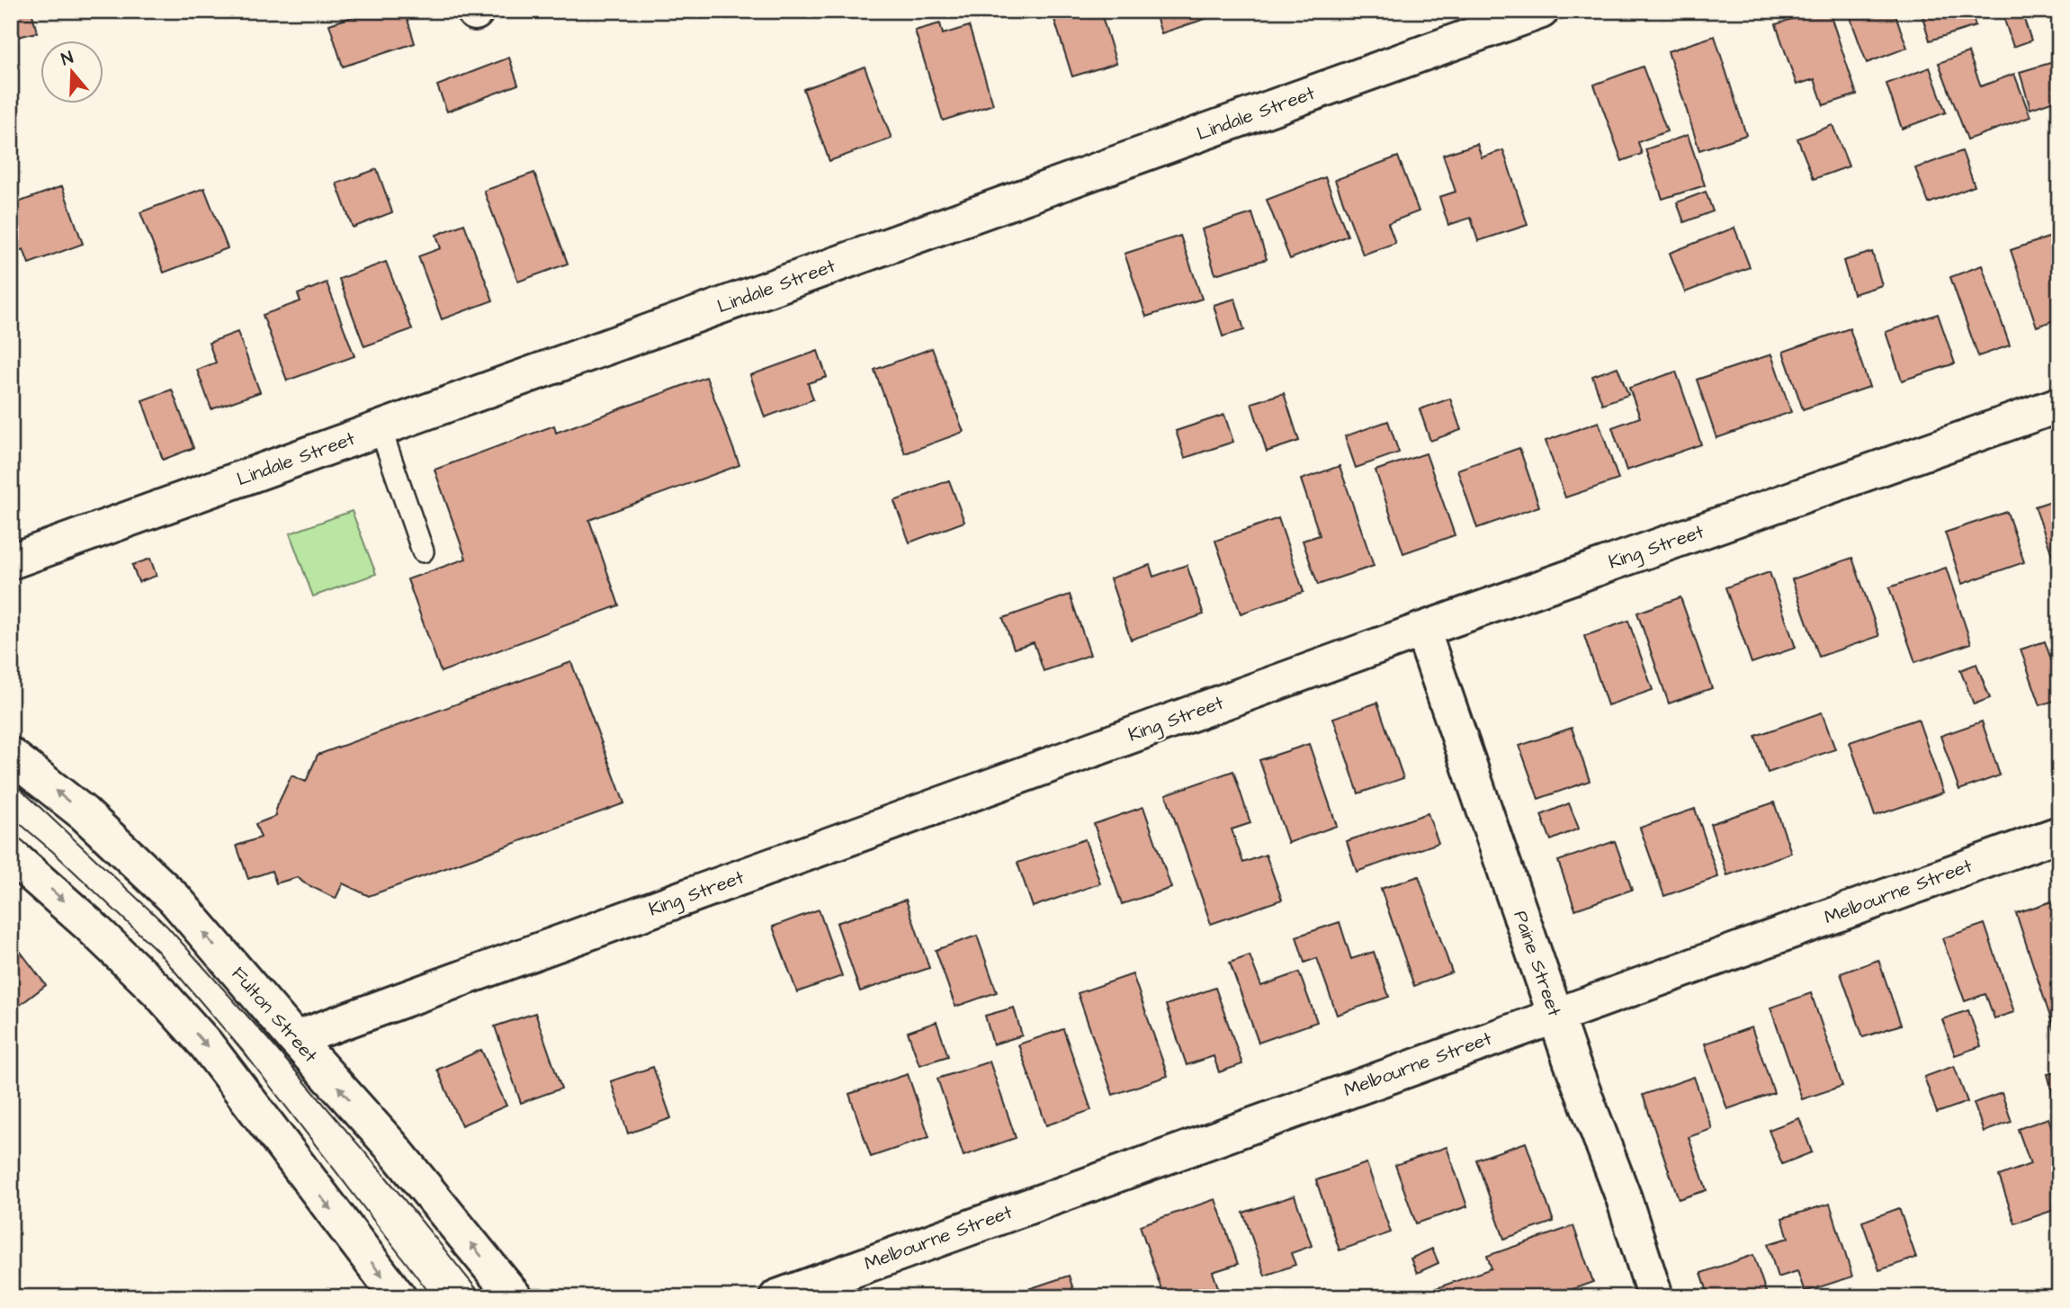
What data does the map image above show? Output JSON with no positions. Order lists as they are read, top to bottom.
{
  "streets": {
    "street": [
      "Lindale Street",
      "King Street",
      "Melbourne Street",
      "Paine Street",
      "Fulton Street"
    ]
  },
  "crossings": [
    ["King Street", "Paine Street"],
    ["King Street", "Fulton Street"],
    ["Melbourne Street", "Paine Street"]
  ],
  "north": "top"
}
